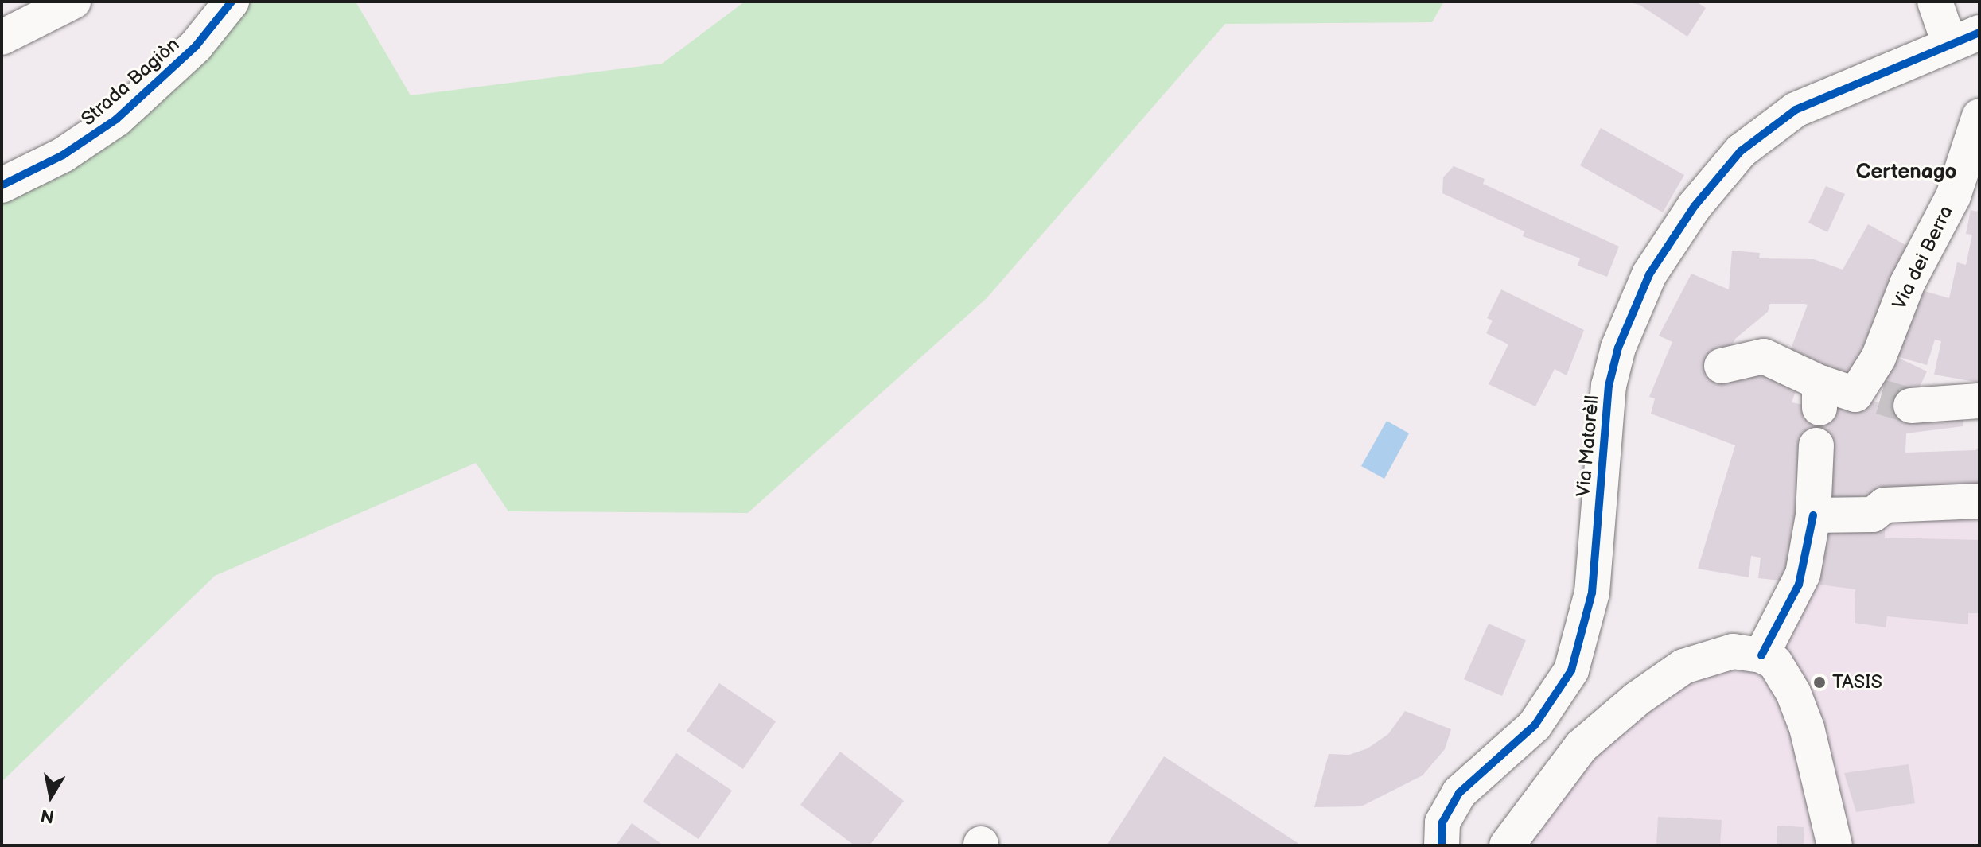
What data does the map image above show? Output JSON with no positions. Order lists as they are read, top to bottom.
{
  "streets": {
    "main road": ["Strada Bagiòn", "Via dei Berra", "Via Matorèll"]
  },
  "districts": ["Certenago"],
  "places": ["TASIS"],
  "north": "bottom"
}
